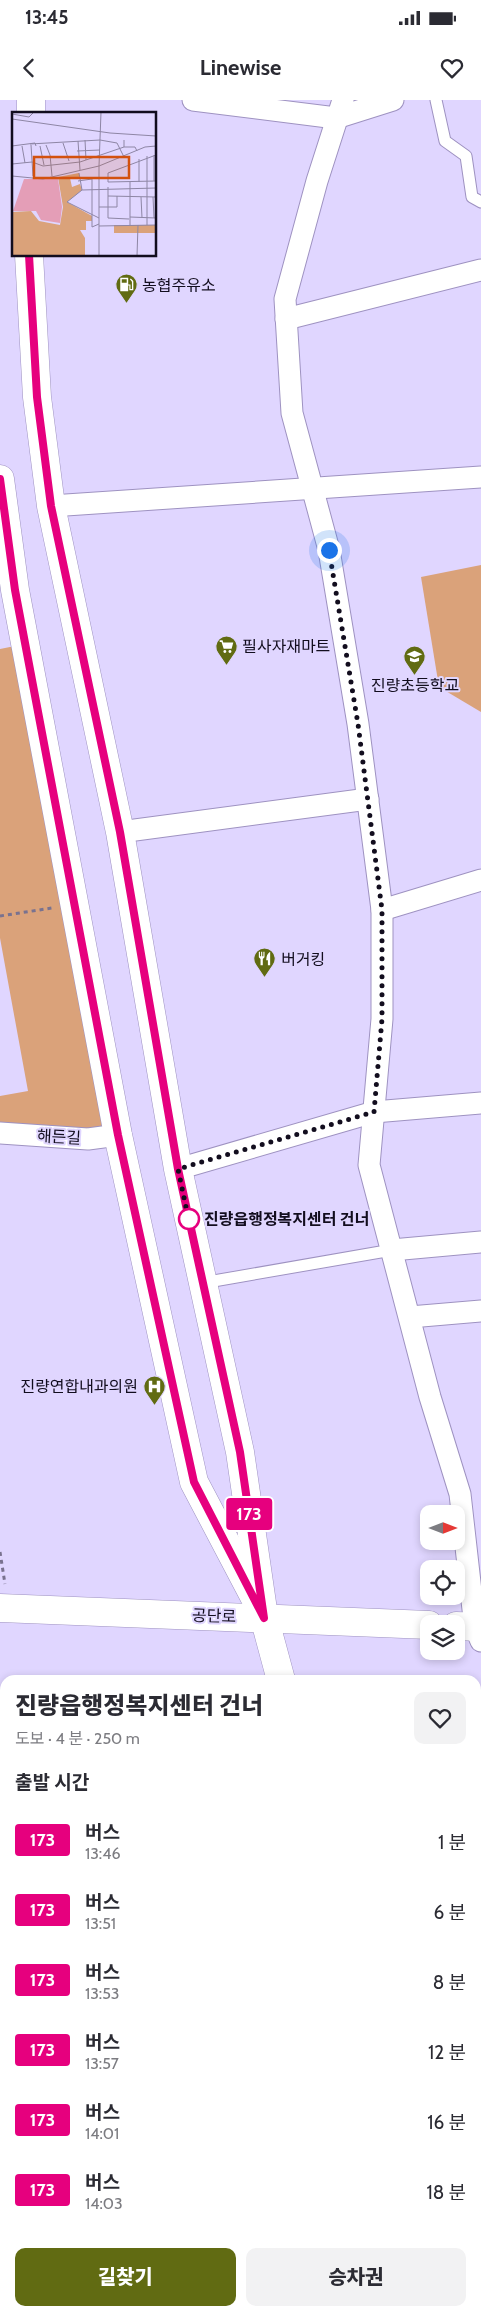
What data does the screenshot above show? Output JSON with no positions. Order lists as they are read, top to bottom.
{
  "streets": {
    "main road": ["공단로"],
    "street": ["해든길"]
  },
  "places": {
    "fuel station": ["농협주유소"],
    "supermarket": ["필사자재마트"],
    "school or university": ["진량초등학교"],
    "restaurant": ["버거킹"],
    "other": ["진량읍행정복지센터 건너"],
    "hospital": ["진량연합내과의원"]
  },
  "lines": ["bus line 173"],
  "north": "right",
  "page": {
    "status": "13:45",
    "header": "Linewise",
    "on_map": "173",
    "heading": [
      ["진량읍행정복지센터 건너", "도보 · 4 분 · 250 m"],
      "출발 시간"
    ],
    "list": [
      {
        "mark": "173",
        "name": "버스",
        "note": "13:46",
        "value": "1 분"
      },
      {
        "mark": "173",
        "name": "버스",
        "note": "13:51",
        "value": "6 분"
      },
      {
        "mark": "173",
        "name": "버스",
        "note": "13:53",
        "value": "8 분"
      },
      {
        "mark": "173",
        "name": "버스",
        "note": "13:57",
        "value": "12 분"
      },
      {
        "mark": "173",
        "name": "버스",
        "note": "14:01",
        "value": "16 분"
      },
      {
        "mark": "173",
        "name": "버스",
        "note": "14:03",
        "value": "18 분"
      }
    ],
    "buttons": ["길찾기", "승차권"]
  }
}
